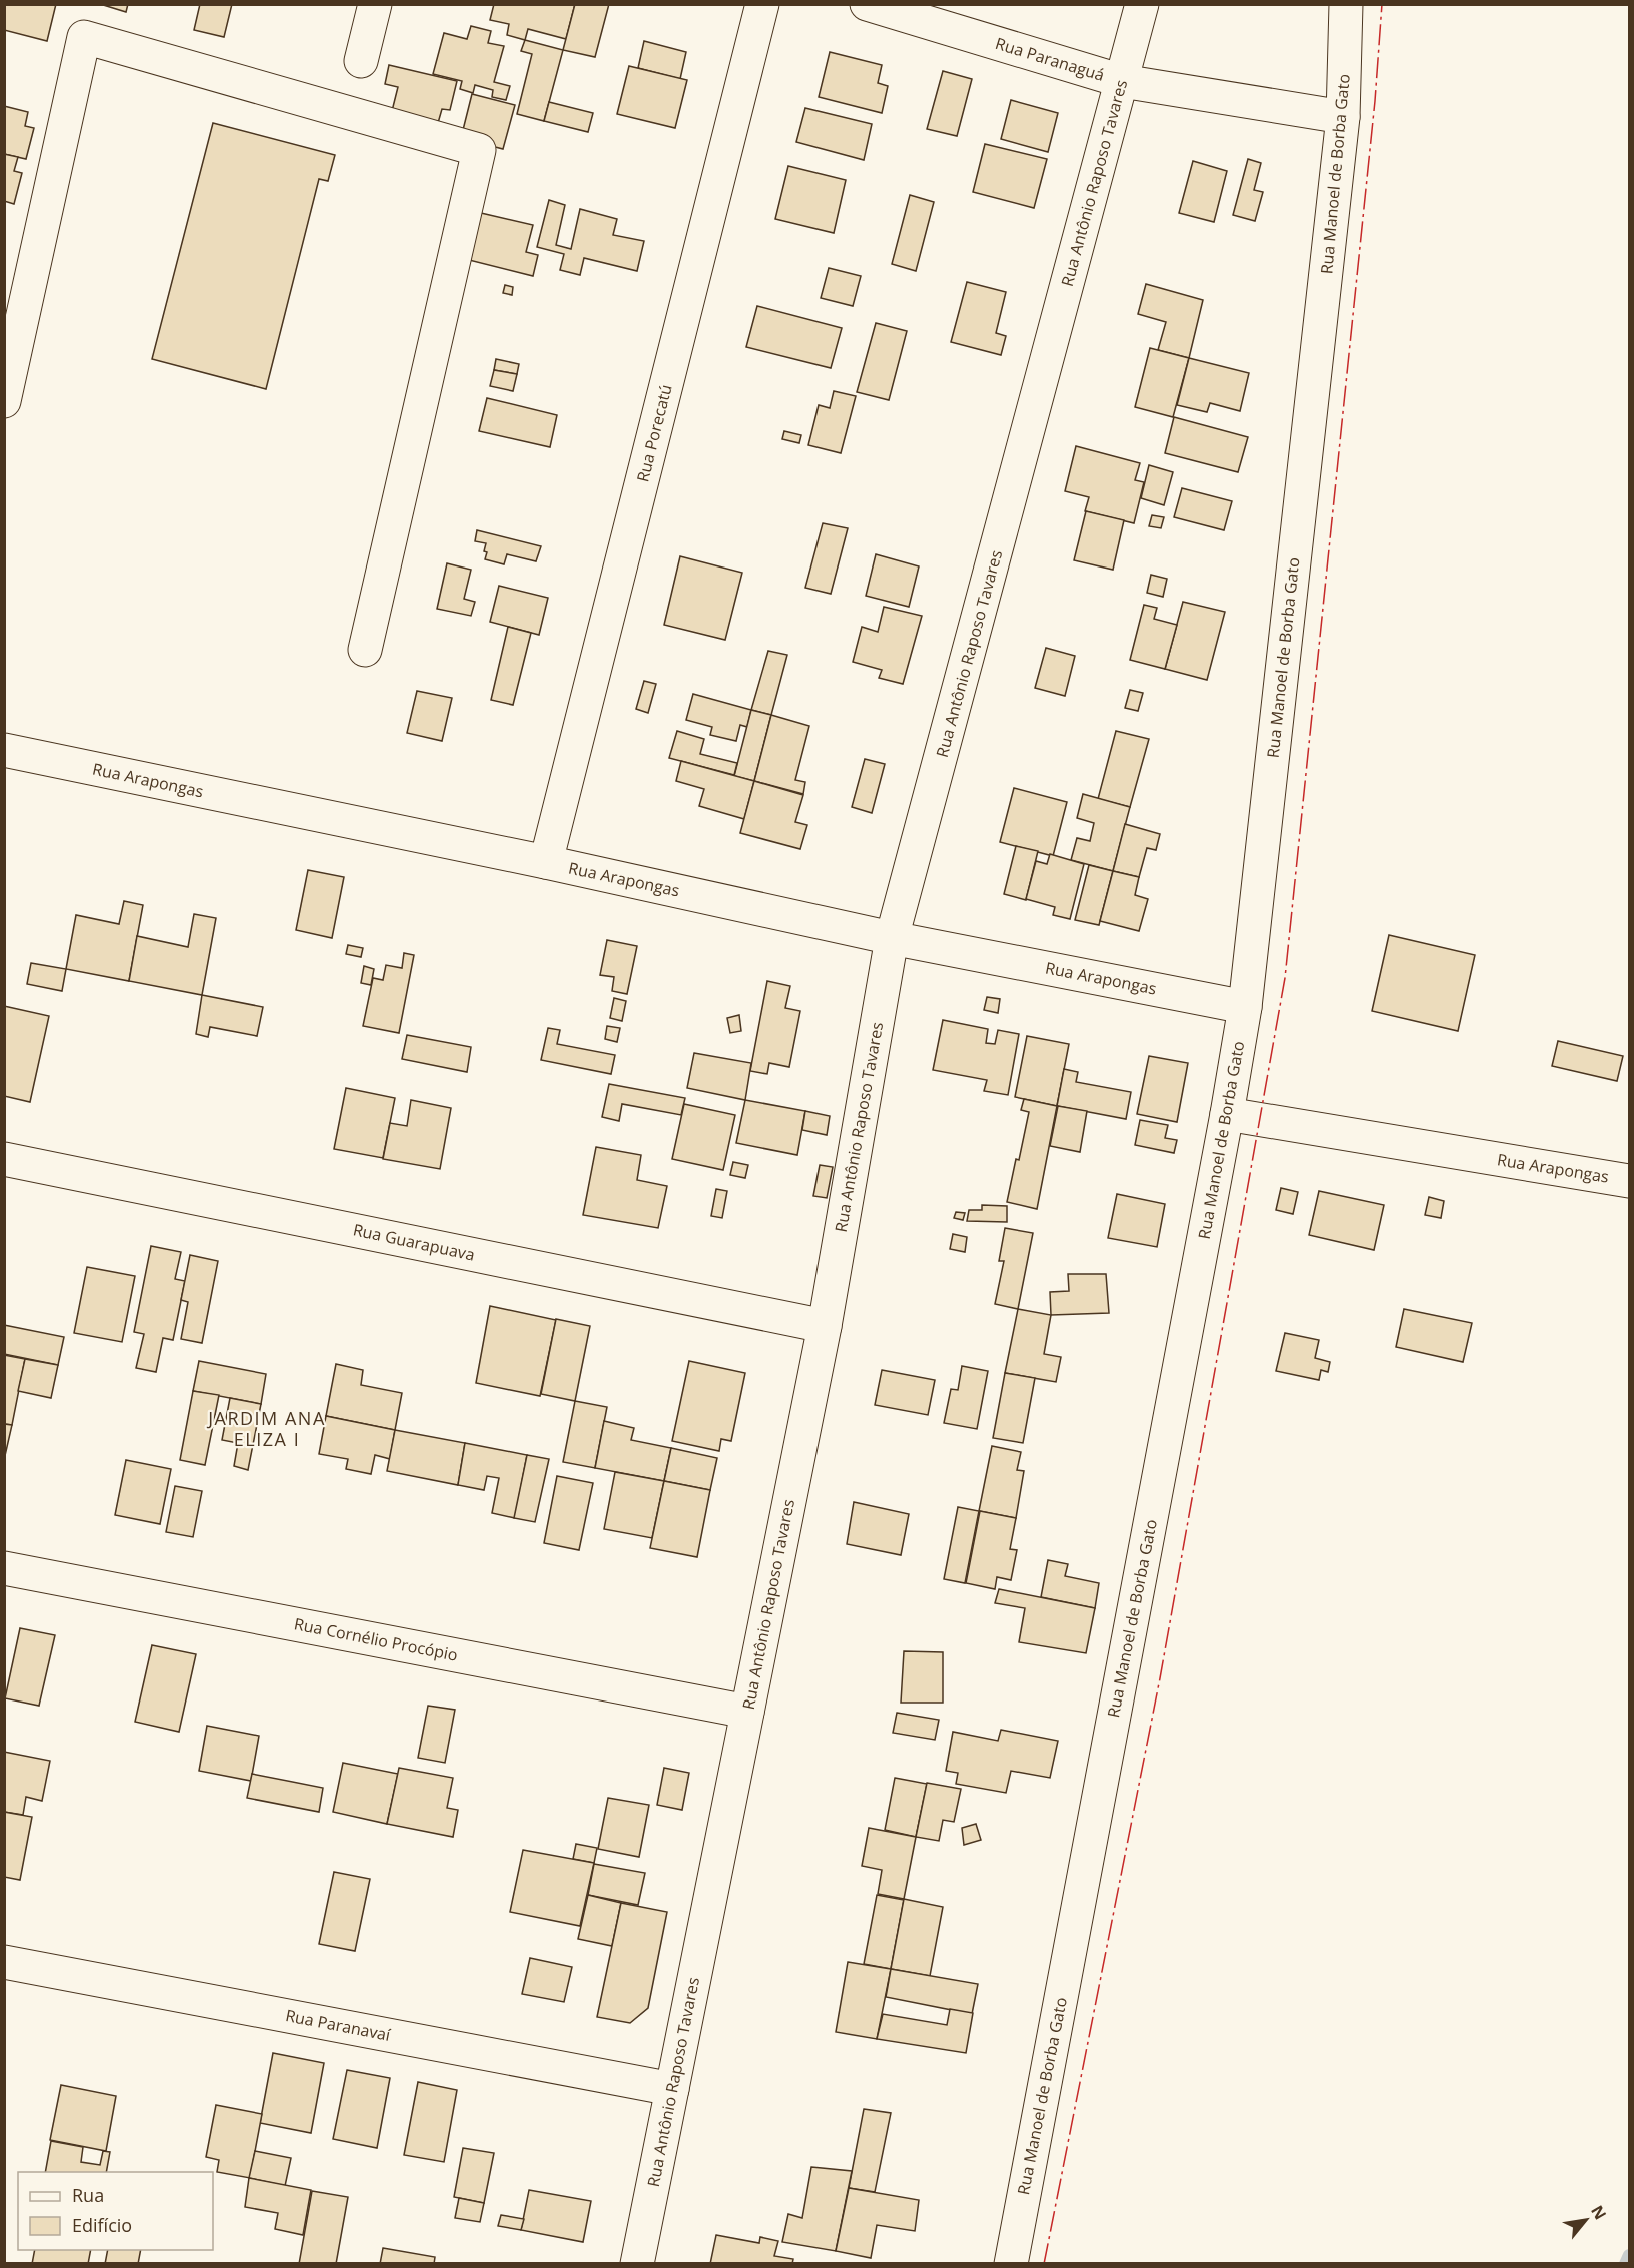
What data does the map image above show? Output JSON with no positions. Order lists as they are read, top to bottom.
{
  "streets": {
    "street": [
      "Rua Paranaguá",
      "Rua Manoel de Borba Gato",
      "Rua Antônio Raposo Tavares",
      "Rua Porecatú",
      "Rua Arapongas",
      "Rua Guarapuava",
      "Rua Cornélio Procópio",
      "Rua Paranavaí"
    ]
  },
  "crossings": [
    ["Rua Paranaguá", "Rua Manoel de Borba Gato"],
    ["Rua Paranaguá", "Rua Antônio Raposo Tavares"],
    ["Rua Manoel de Borba Gato", "Rua Arapongas"],
    ["Rua Antônio Raposo Tavares", "Rua Arapongas"],
    ["Rua Antônio Raposo Tavares", "Rua Guarapuava"],
    ["Rua Antônio Raposo Tavares", "Rua Cornélio Procópio"],
    ["Rua Antônio Raposo Tavares", "Rua Paranavaí"],
    ["Rua Porecatú", "Rua Arapongas"]
  ],
  "districts": ["JARDIM ANA ELIZA I"],
  "legend": ["Rua", "Edifício"],
  "north": "top right"
}
